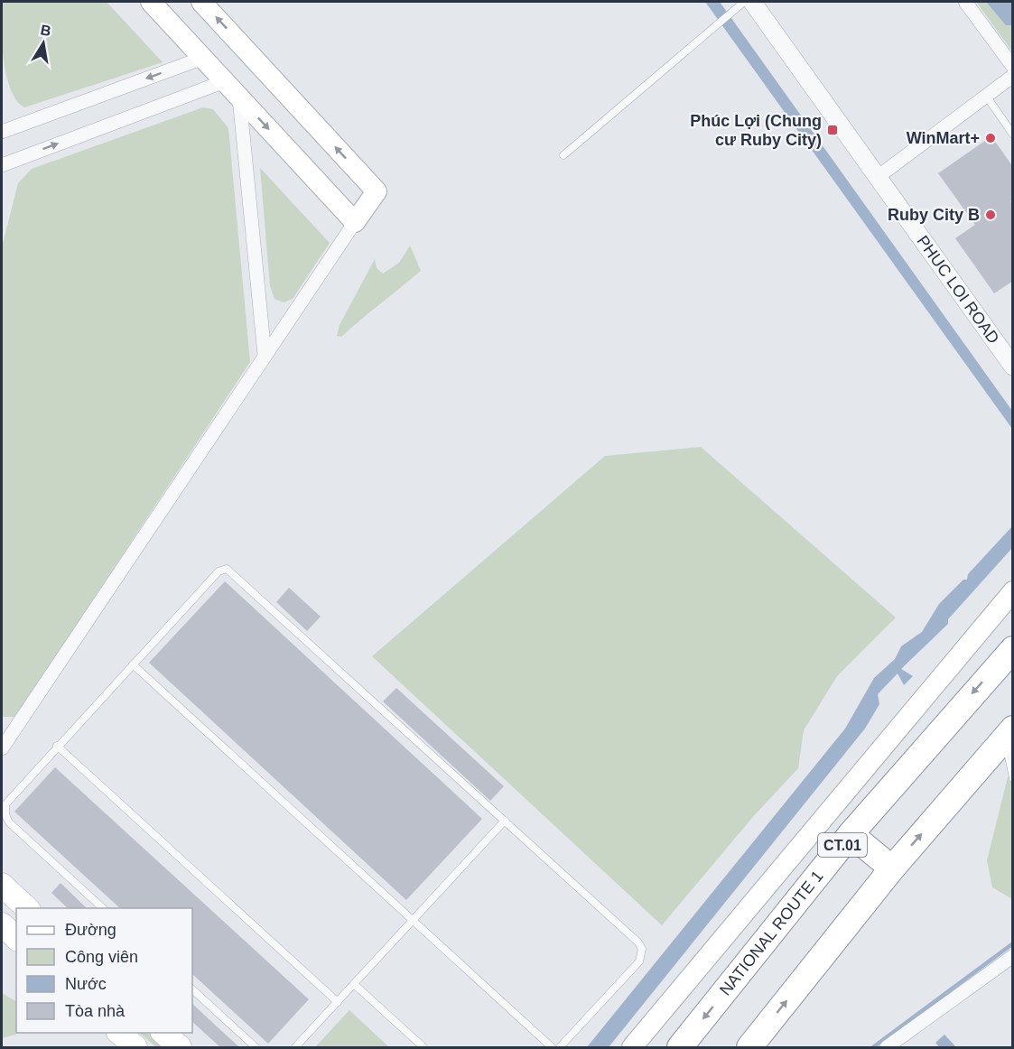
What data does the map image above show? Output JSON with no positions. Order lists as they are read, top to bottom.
{
  "streets": {
    "highway": ["CT.01", "NATIONAL ROUTE 1"],
    "street": ["PHUC LOI ROAD"]
  },
  "places": {
    "transit": ["Phúc Lợi (Chung cư Ruby City)"],
    "other": ["WinMart+", "Ruby City B"]
  },
  "legend": [
    "Đường",
    "Công viên",
    "Nước",
    "Tòa nhà"
  ],
  "north": "top"
}
